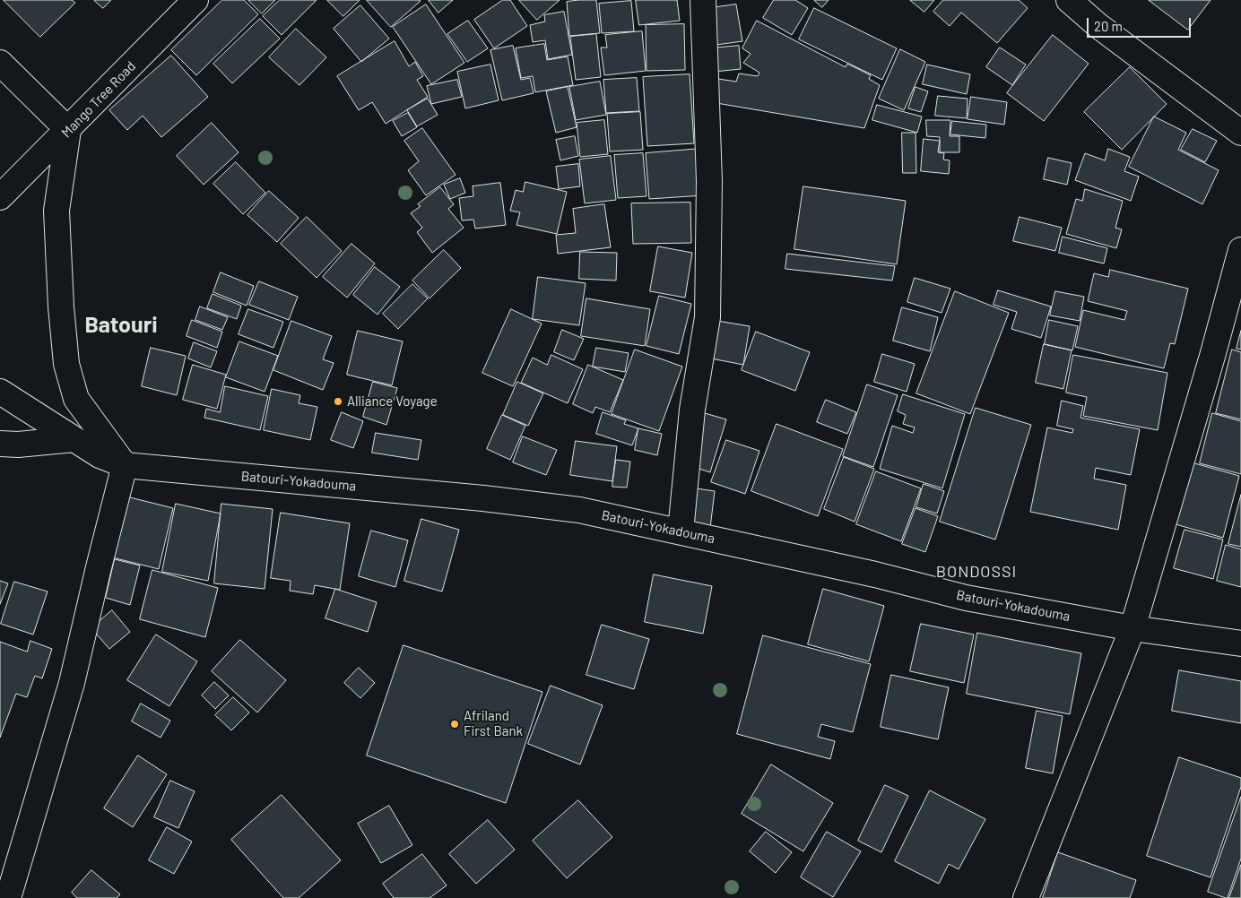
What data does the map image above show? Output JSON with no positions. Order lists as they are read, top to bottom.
{
  "streets": {
    "main road": ["Mango Tree Road", "Batouri-Yokadouma"]
  },
  "districts": ["Batouri", "BONDOSSI"],
  "places": ["Alliance Voyage", "Afriland First Bank"],
  "scale_bar": "20 m"
}
